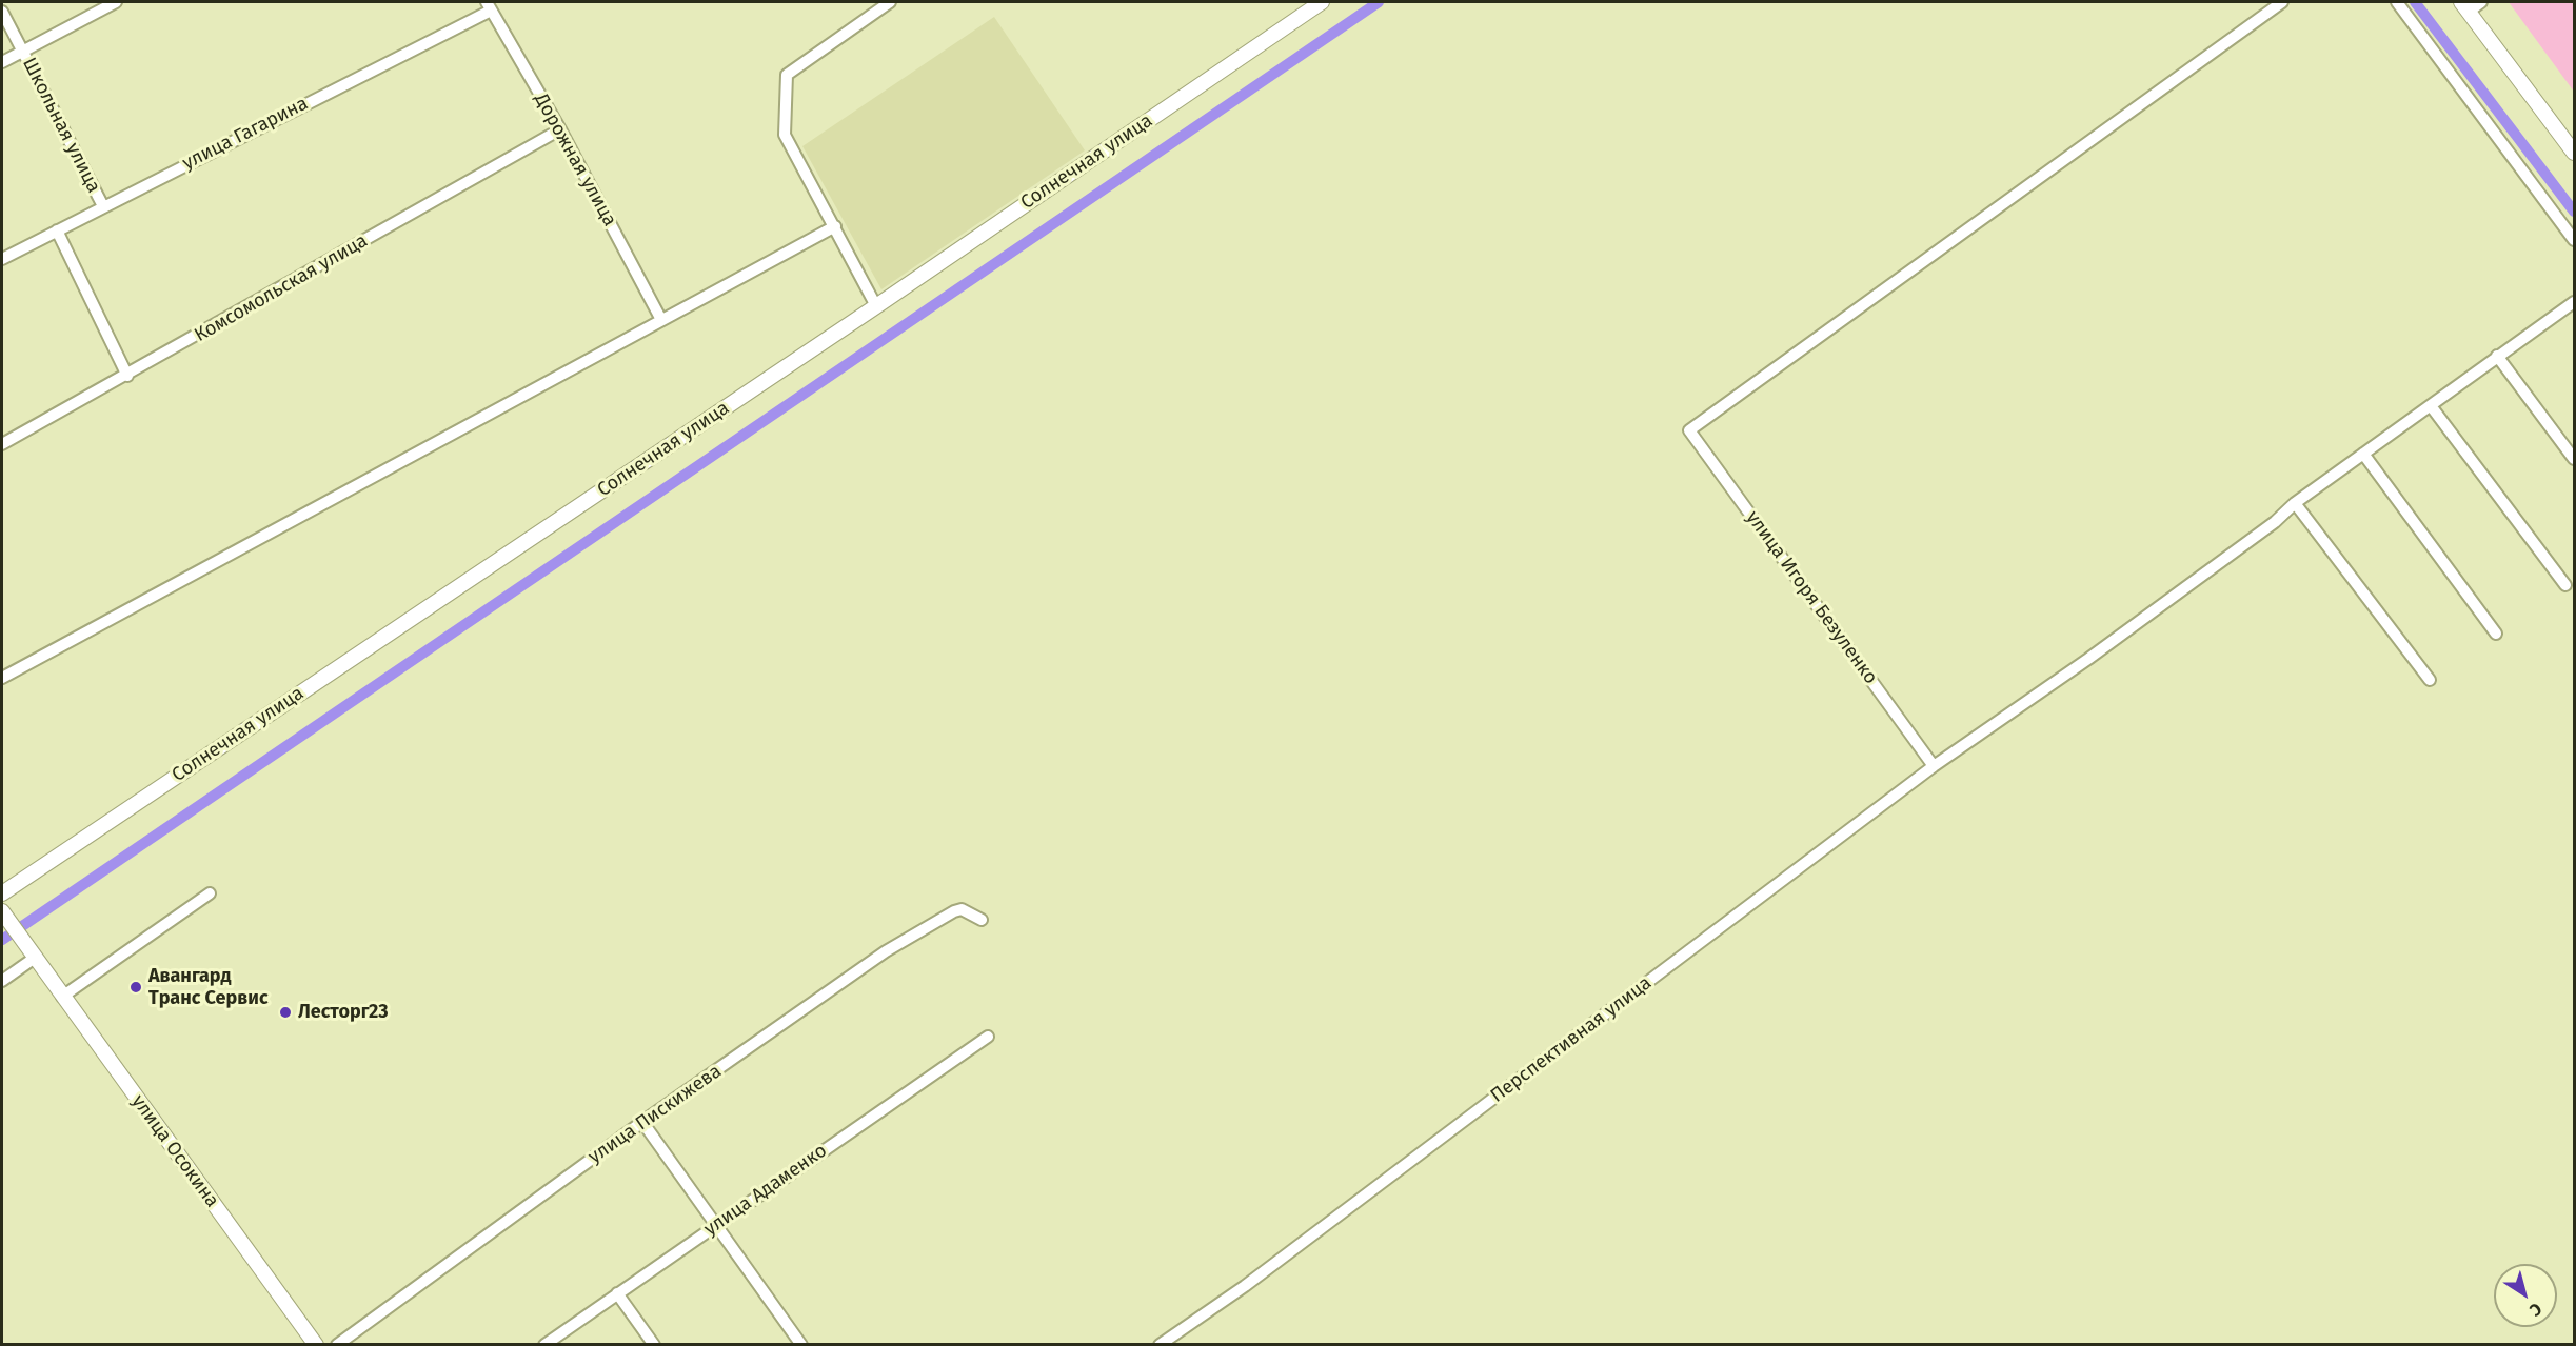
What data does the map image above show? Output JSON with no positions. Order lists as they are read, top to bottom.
{
  "streets": {
    "main road": ["Солнечная улица", "улица Осокина"],
    "street": [
      "Школьная улица",
      "улица Гагарина",
      "Дорожная улица",
      "Комсомольская улица",
      "улица Игоря Безуленко",
      "Перспективная улица",
      "улица Пискижева",
      "улица Адаменко"
    ]
  },
  "crossings": [
    ["Школьная улица", "улица Гагарина"],
    ["улица Гагарина", "Дорожная улица"],
    ["Дорожная улица", "Комсомольская улица"],
    ["улица Игоря Безуленко", "Перспективная улица"]
  ],
  "places": ["Авангард Транс Сервис", "Лесторг23"],
  "north": "bottom right"
}
